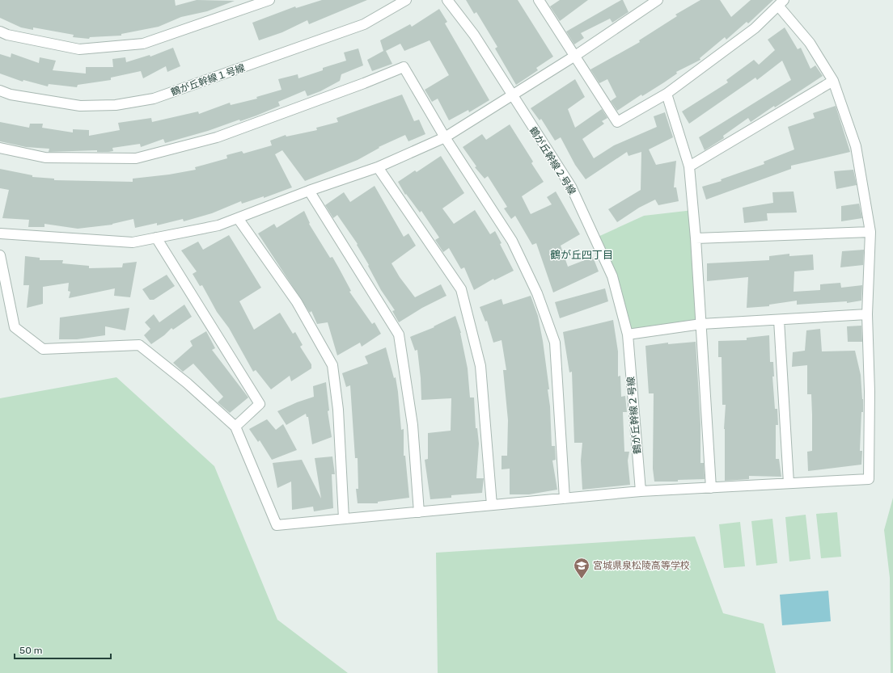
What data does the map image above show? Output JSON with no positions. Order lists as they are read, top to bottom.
{
  "streets": {
    "street": ["鶴が丘幹線１号線", "鶴が丘幹線２号線"]
  },
  "districts": ["鶴が丘四丁目"],
  "places": {
    "school or university": ["宮城県泉松陵高等学校"]
  },
  "scale_bar": "50 m"
}
